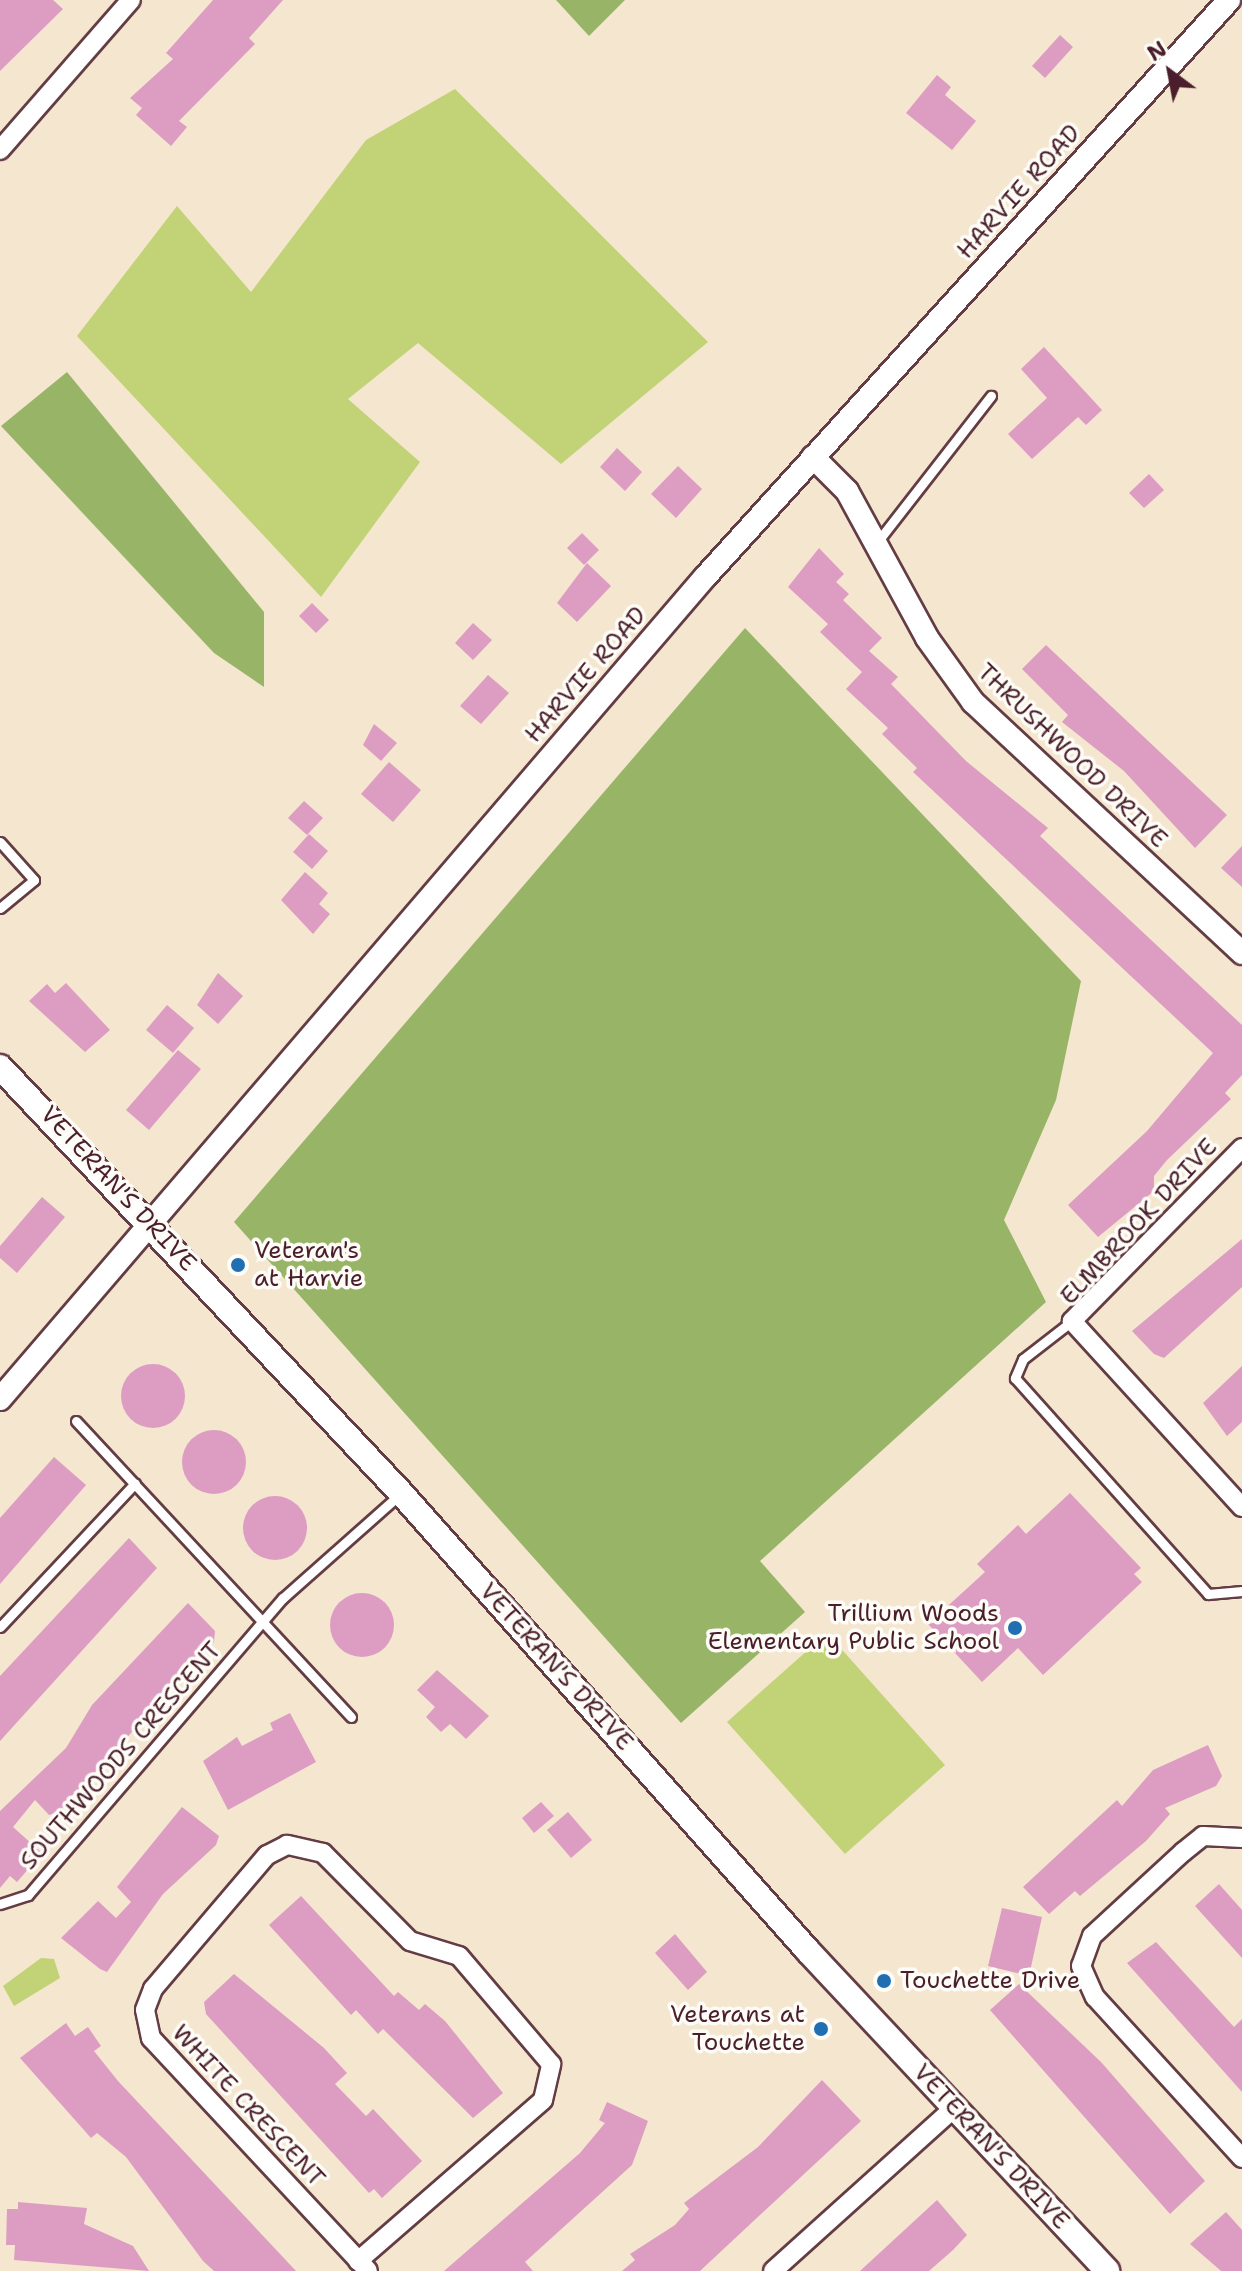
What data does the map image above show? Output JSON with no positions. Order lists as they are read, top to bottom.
{
  "streets": {
    "main road": ["VETERAN'S DRIVE"],
    "street": [
      "HARVIE ROAD",
      "THRUSHWOOD DRIVE",
      "ELMBROOK DRIVE",
      "WHITE CRESCENT"
    ],
    "lane": ["SOUTHWOODS CRESCENT"]
  },
  "crossings": [
    ["HARVIE ROAD", "THRUSHWOOD DRIVE"],
    ["HARVIE ROAD", "VETERAN'S DRIVE"],
    ["VETERAN'S DRIVE", "SOUTHWOODS CRESCENT"]
  ],
  "places": [
    "Veteran's at Harvie",
    "Trillium Woods Elementary Public School",
    "Touchette Drive",
    "Veterans at Touchette"
  ],
  "north": "top left"
}
